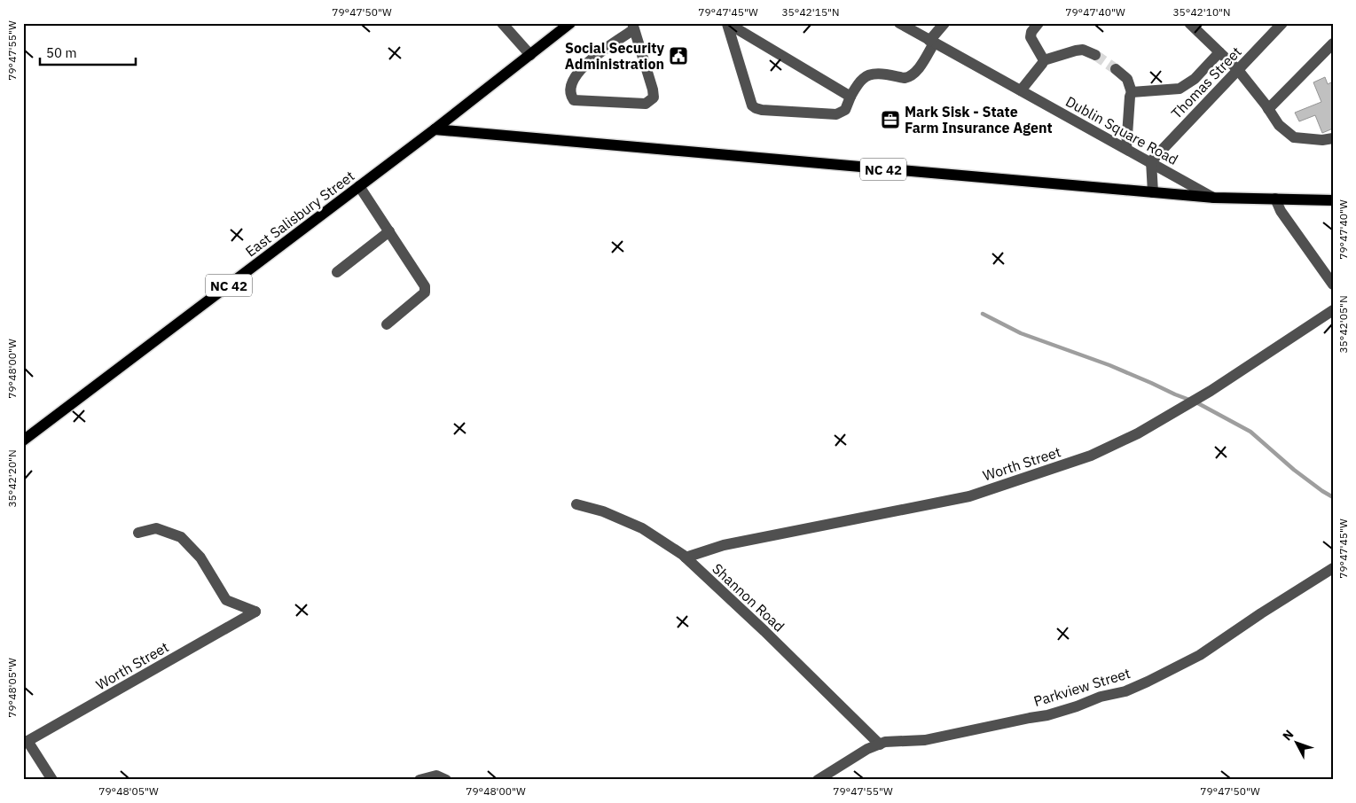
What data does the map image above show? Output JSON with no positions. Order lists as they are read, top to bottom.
{
  "streets": {
    "main road": ["NC 42", "East Salisbury Street"],
    "street": [
      "Thomas Street",
      "Dublin Square Road",
      "Worth Street",
      "Shannon Road",
      "Parkview Street"
    ]
  },
  "crossings": [
    ["Thomas Street", "Dublin Square Road"],
    ["Dublin Square Road", "NC 42"],
    ["NC 42", "East Salisbury Street"],
    ["Worth Street", "Shannon Road"],
    ["Shannon Road", "Parkview Street"]
  ],
  "places": {
    "public building": ["Social Security Administration"],
    "office": ["Mark Sisk - State Farm Insurance Agent"]
  },
  "scale_bar": "50 m",
  "north": "top left",
  "coordinates": [
    "79°47'50\"W",
    "79°47'45\"W",
    "35°42'15\"N",
    "79°47'40\"W",
    "35°42'10\"N",
    "79°47'55\"W",
    "35°42'05\"N",
    "79°48'00\"W",
    "35°42'20\"N",
    "79°48'05\"W"
  ]
}
